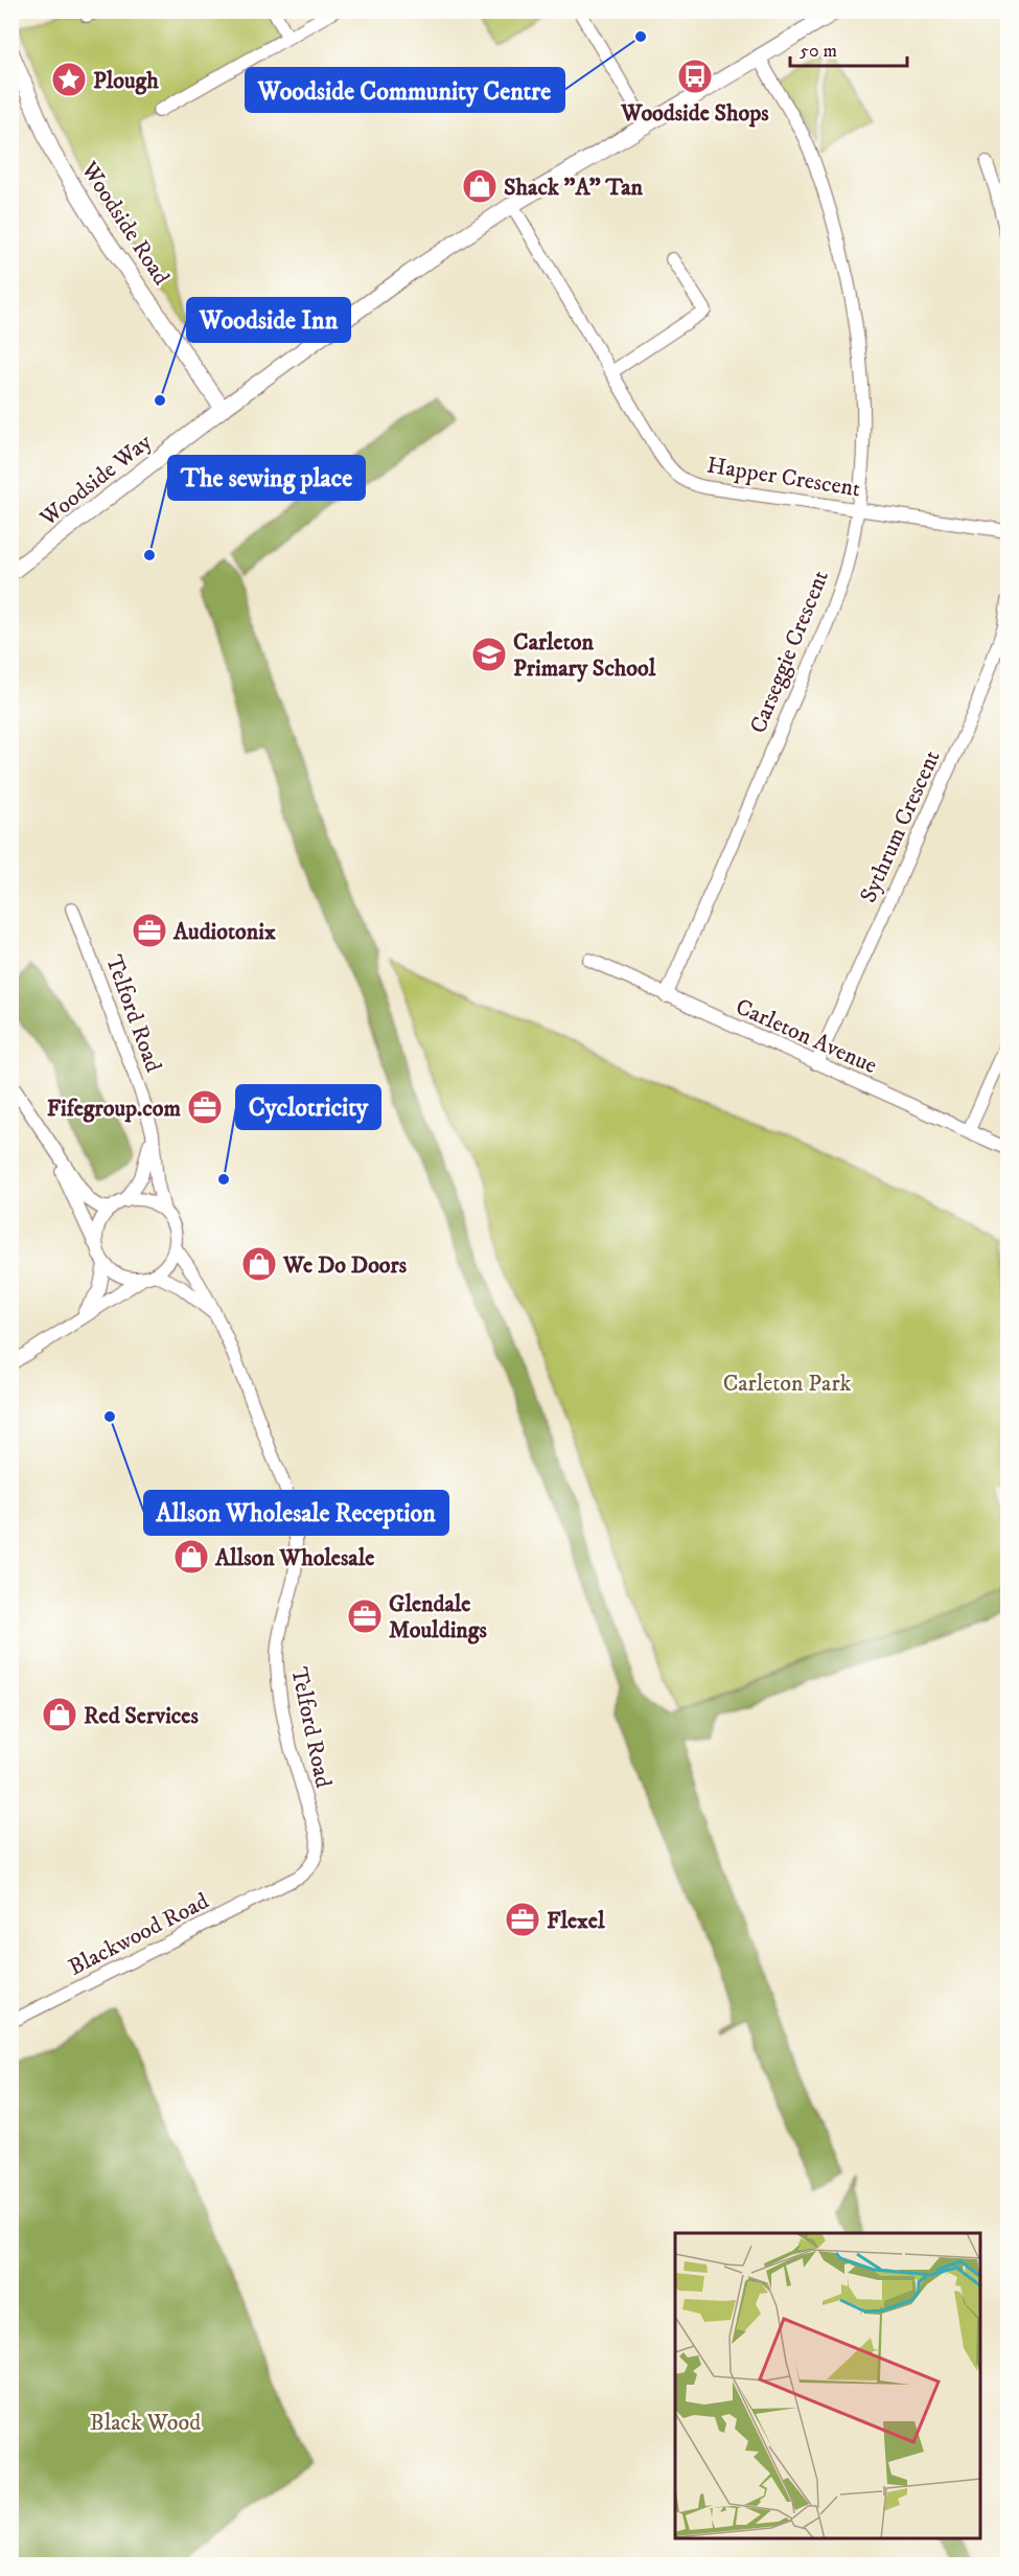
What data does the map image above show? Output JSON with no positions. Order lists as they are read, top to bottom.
{
  "streets": {
    "street": [
      "Woodside Road",
      "Happer Crescent",
      "Woodside Way",
      "Carseggie Crescent",
      "Sythrum Crescent",
      "Telford Road",
      "Carleton Avenue",
      "Blackwood Road"
    ]
  },
  "crossings": [
    ["Woodside Road", "Woodside Way"],
    ["Happer Crescent", "Woodside Way"],
    ["Happer Crescent", "Carseggie Crescent"],
    ["Woodside Way", "Carseggie Crescent"],
    ["Carseggie Crescent", "Carleton Avenue"],
    ["Sythrum Crescent", "Carleton Avenue"],
    ["Telford Road", "Blackwood Road"]
  ],
  "parks": ["Carleton Park", "Black Wood"],
  "places": {
    "other": [
      "Woodside Community Centre",
      "Woodside Inn",
      "The sewing place",
      "Cyclotricity",
      "Allson Wholesale Reception"
    ],
    "bus stop": ["Woodside Shops"],
    "place": ["Plough"],
    "shop": [
      "Shack \"A\" Tan",
      "We Do Doors",
      "Allson Wholesale",
      "Red Services"
    ],
    "school or university": ["Carleton Primary School"],
    "office": [
      "Audiotonix",
      "Fifegroup.com",
      "Glendale Mouldings",
      "Flexel"
    ]
  },
  "scale_bar": "50 m"
}
